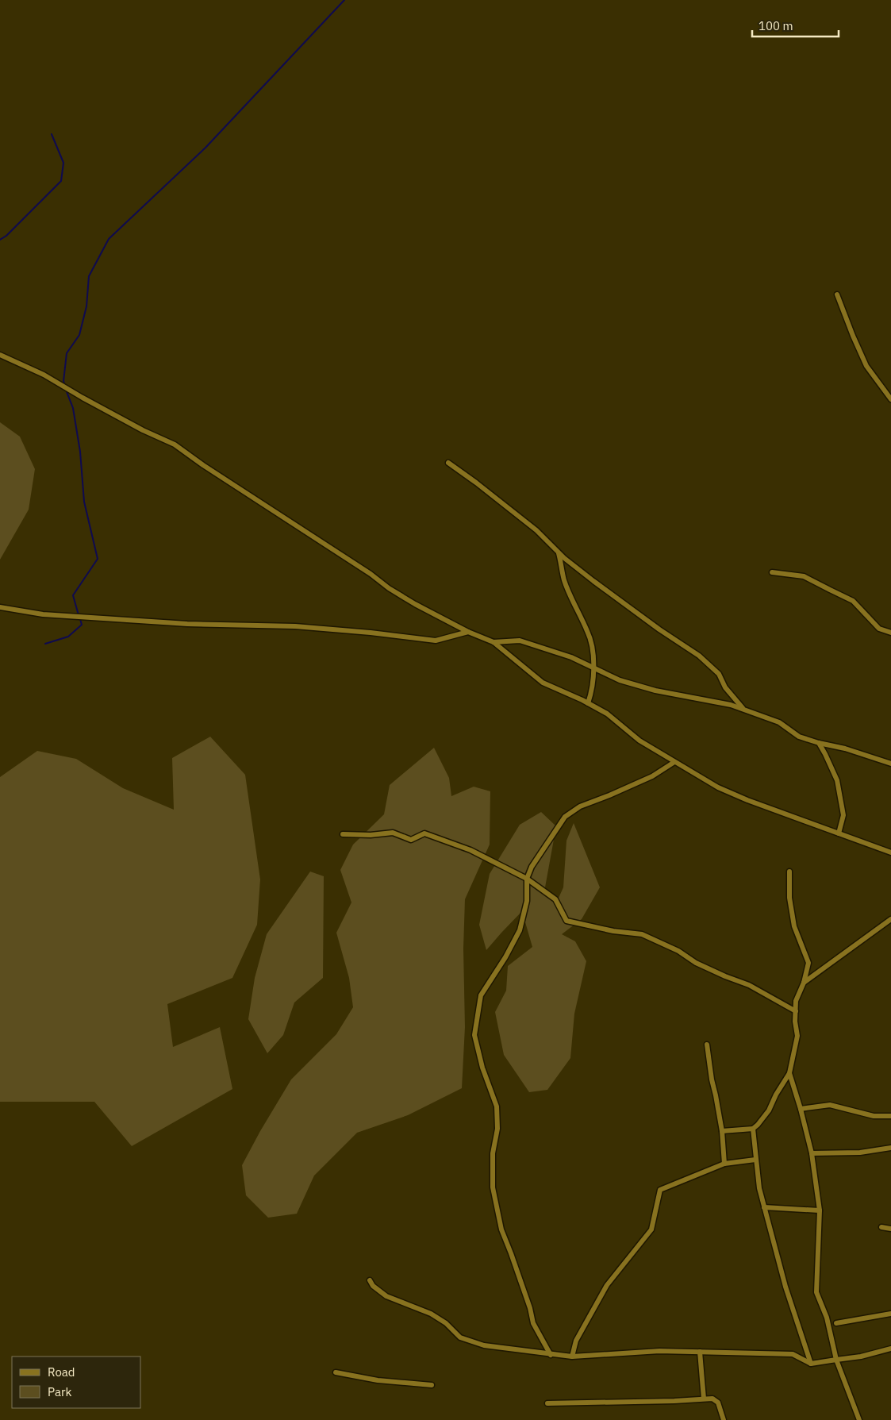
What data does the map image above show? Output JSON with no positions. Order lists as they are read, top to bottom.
{
  "legend": ["Road", "Park"],
  "scale_bar": "100 m"
}
